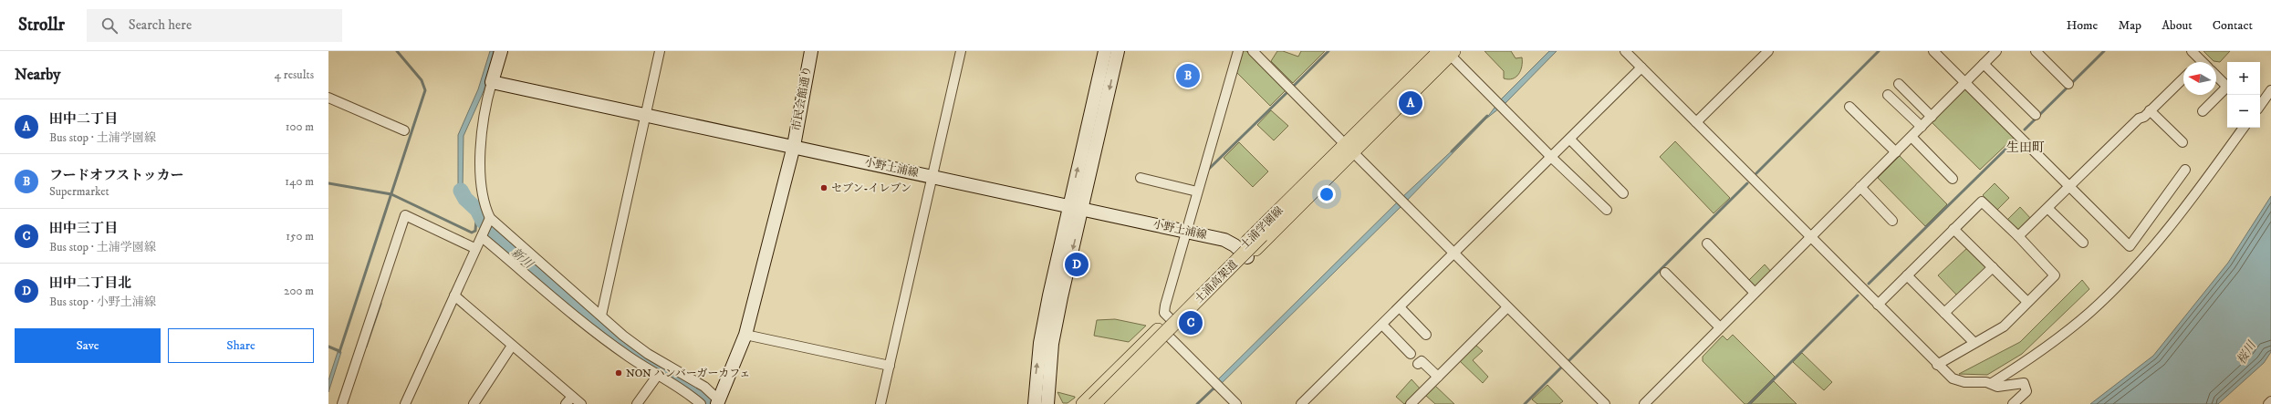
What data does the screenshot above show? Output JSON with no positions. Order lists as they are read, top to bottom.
{
  "streets": {
    "main road": ["土浦学園線", "土浦高架道"],
    "street": ["市民会館通り", "小野土浦線"]
  },
  "crossings": [
    ["市民会館通り", "小野土浦線"],
    ["小野土浦線", "土浦学園線"],
    ["土浦学園線", "土浦高架道"]
  ],
  "districts": ["生田町"],
  "water": ["新川", "桜川"],
  "places": ["セブン-イレブン", "NON ハンバーガーカフェ"],
  "north": "left",
  "page": {
    "header": "Strollr",
    "search": "Search here",
    "nav": [
      "Home",
      "Map",
      "About",
      "Contact"
    ],
    "heading": ["Nearby", "4 results"],
    "map_buttons": ["+", "−"],
    "pins": [
      "B",
      "A",
      "D",
      "C"
    ],
    "list": [
      {
        "mark": "A",
        "name": "田中二丁目",
        "note": "Bus stop · 土浦学園線",
        "value": "100 m"
      },
      {
        "mark": "B",
        "name": "フードオフストッカー",
        "note": "Supermarket",
        "value": "140 m"
      },
      {
        "mark": "C",
        "name": "田中三丁目",
        "note": "Bus stop · 土浦学園線",
        "value": "150 m"
      },
      {
        "mark": "D",
        "name": "田中二丁目北",
        "note": "Bus stop · 小野土浦線",
        "value": "200 m"
      }
    ],
    "buttons": ["Save", "Share"]
  }
}
